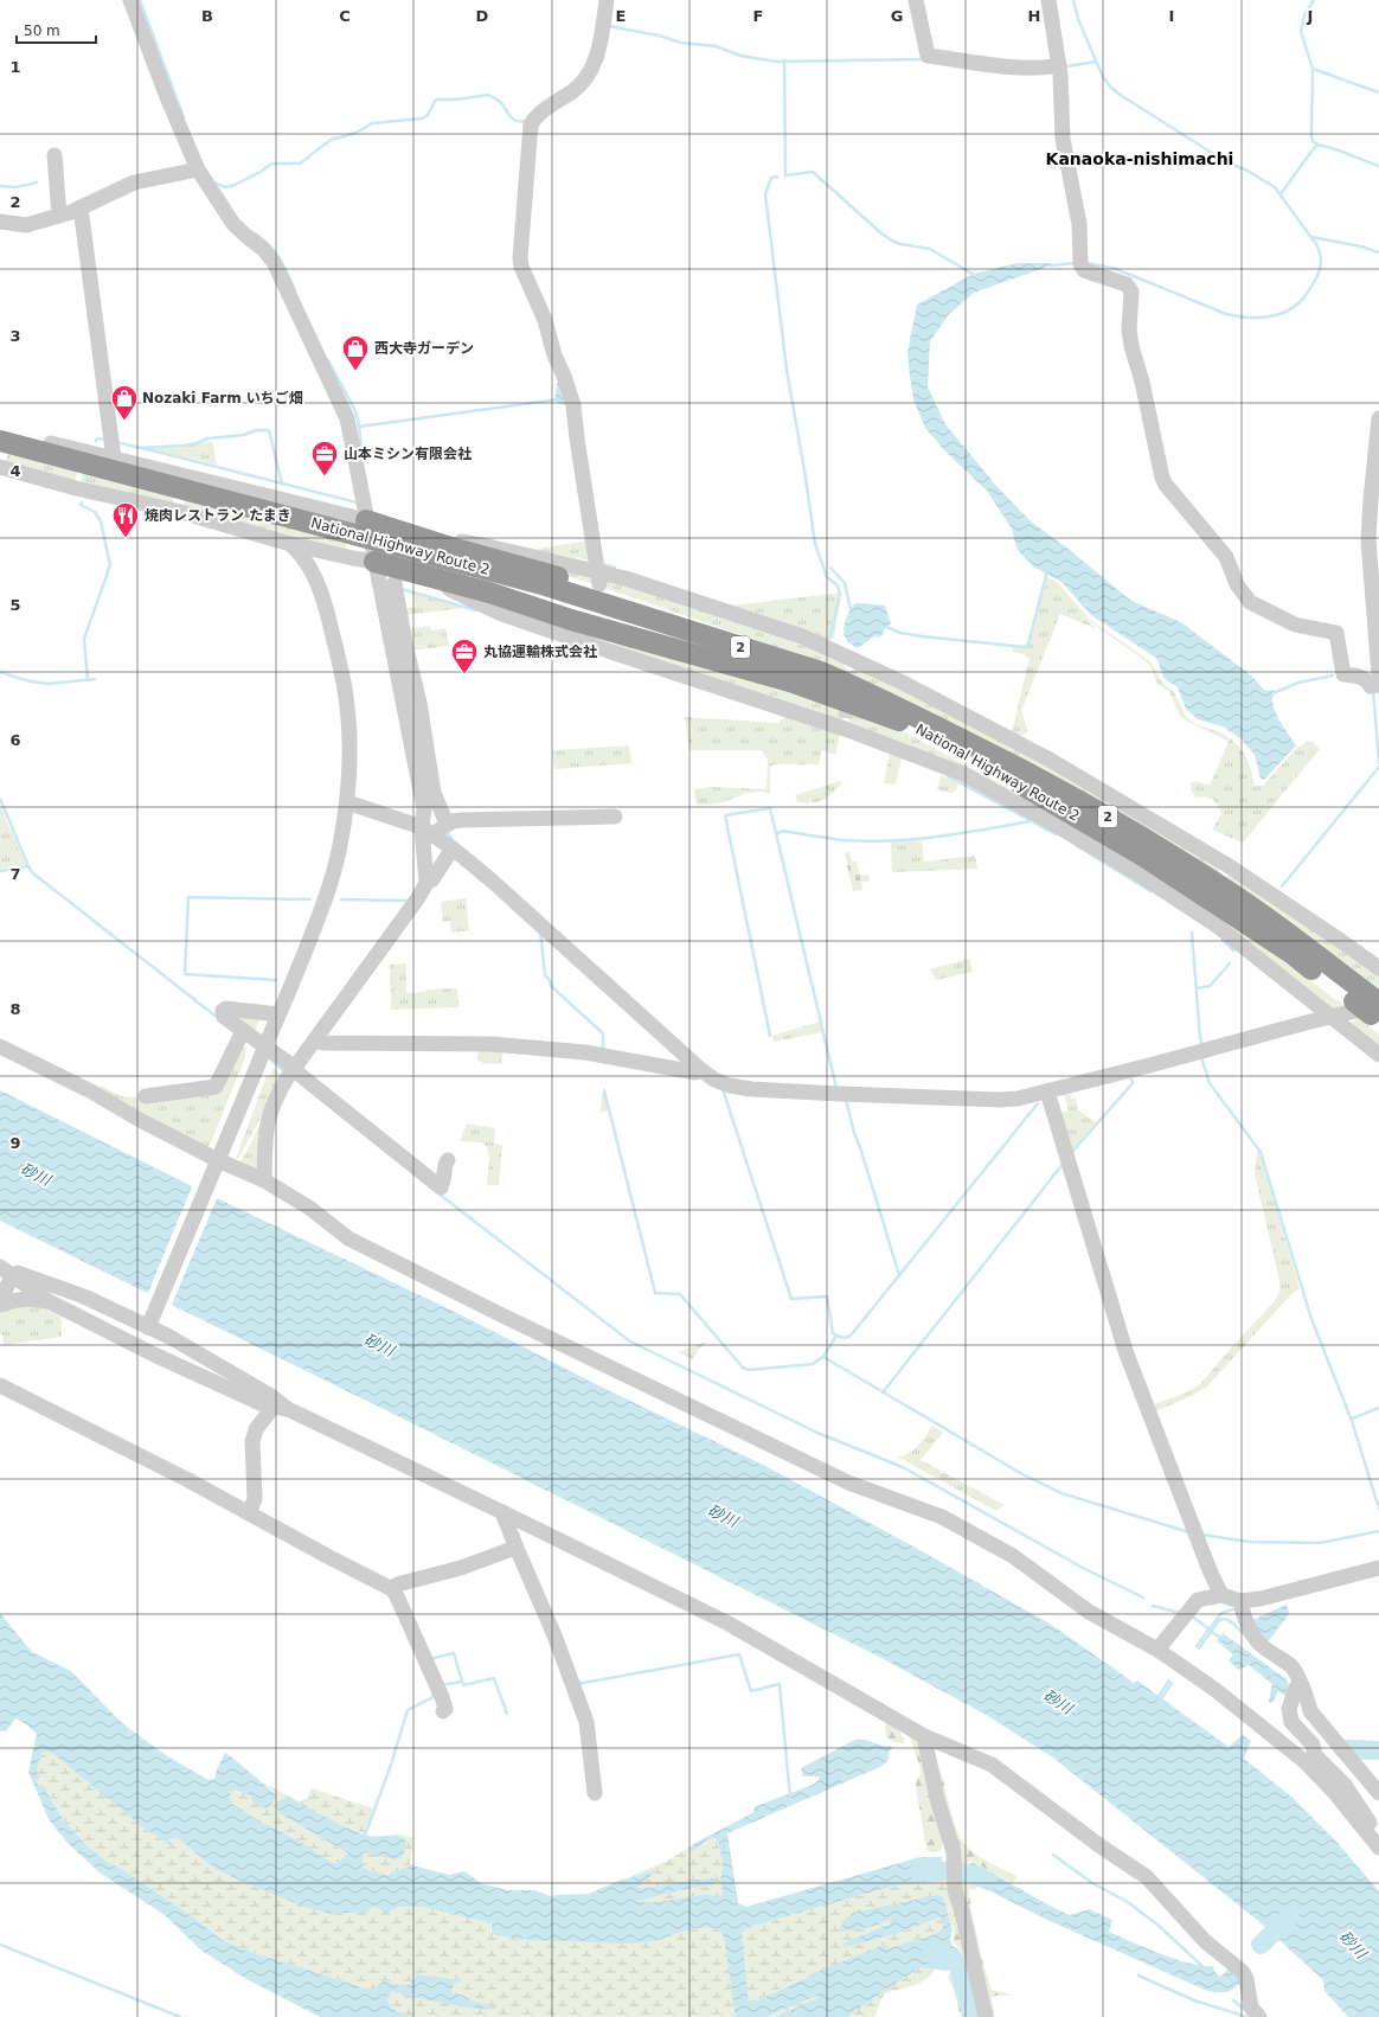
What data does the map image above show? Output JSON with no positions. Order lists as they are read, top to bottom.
{
  "streets": {
    "highway": ["National Highway Route 2", "2"]
  },
  "districts": ["Kanaoka-nishimachi"],
  "water": ["砂川"],
  "places": {
    "shop": ["西大寺ガーデン", "Nozaki Farm いちご畑"],
    "office": ["山本ミシン有限会社", "丸協運輸株式会社"],
    "restaurant": ["焼肉レストラン たまき"]
  },
  "scale_bar": "50 m",
  "grid": {
    "columns": [
      "B",
      "C",
      "D",
      "E",
      "F",
      "G",
      "H",
      "I",
      "J"
    ],
    "rows": [
      "1",
      "2",
      "3",
      "4",
      "5",
      "6",
      "7",
      "8",
      "9"
    ]
  }
}
